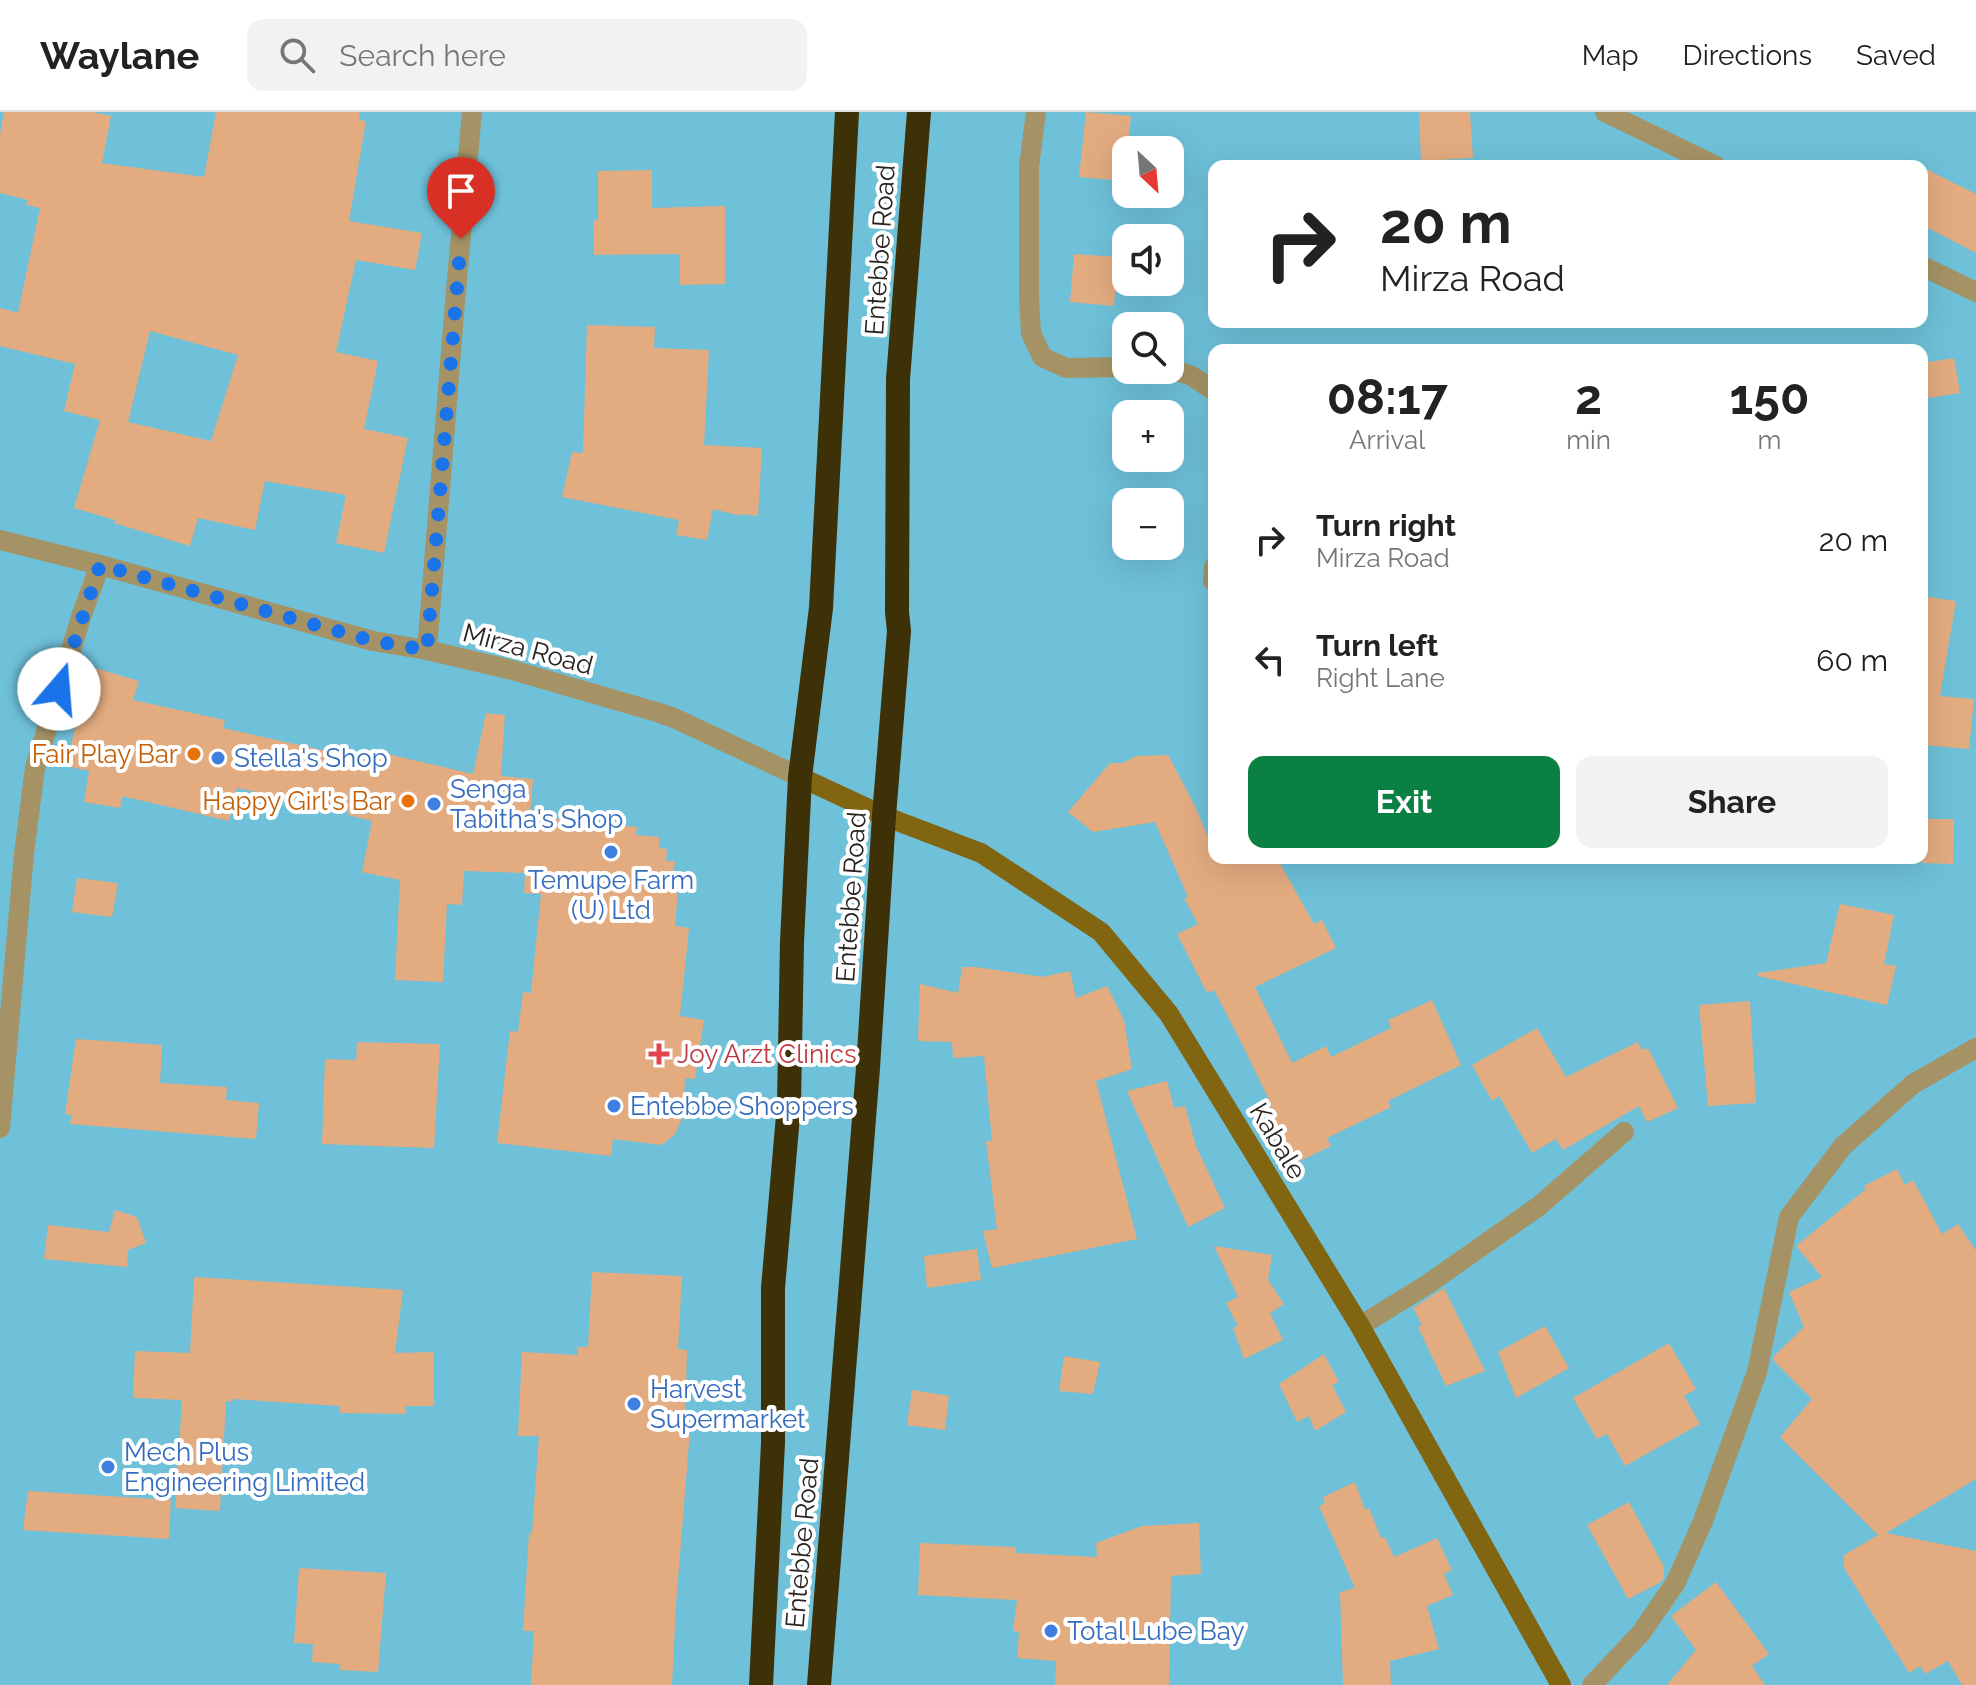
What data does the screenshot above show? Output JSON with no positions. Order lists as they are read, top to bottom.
{
  "streets": {
    "highway": ["Entebbe Road"],
    "street": ["Mirza Road", "Kabale"]
  },
  "crossings": [
    ["Entebbe Road", "Mirza Road"],
    ["Entebbe Road", "Kabale"],
    ["Mirza Road", "Kabale"]
  ],
  "places": {
    "other": [
      "Fair Play Bar",
      "Stella's Shop",
      "Happy Girl's Bar",
      "Senga Tabitha's Shop",
      "Temupe Farm (U) Ltd",
      "Entebbe Shoppers",
      "Harvest Supermarket",
      "Mech Plus Engineering Limited",
      "Total Lube Bay"
    ],
    "health": ["Joy Arzt Clinics"]
  },
  "north": "bottom right",
  "page": {
    "header": "Waylane",
    "search": "Search here",
    "nav": ["Map", "Directions", "Saved"],
    "map_buttons": ["+", "−"],
    "turn": ["20 m", "Mirza Road"],
    "eta": [
      "08:17",
      "Arrival",
      "2",
      "min",
      "150",
      "m"
    ],
    "list": [
      {
        "name": "Turn right",
        "note": "Mirza Road",
        "value": "20 m"
      },
      {
        "name": "Turn left",
        "note": "Right Lane",
        "value": "60 m"
      }
    ],
    "buttons": ["Exit", "Share"]
  }
}
